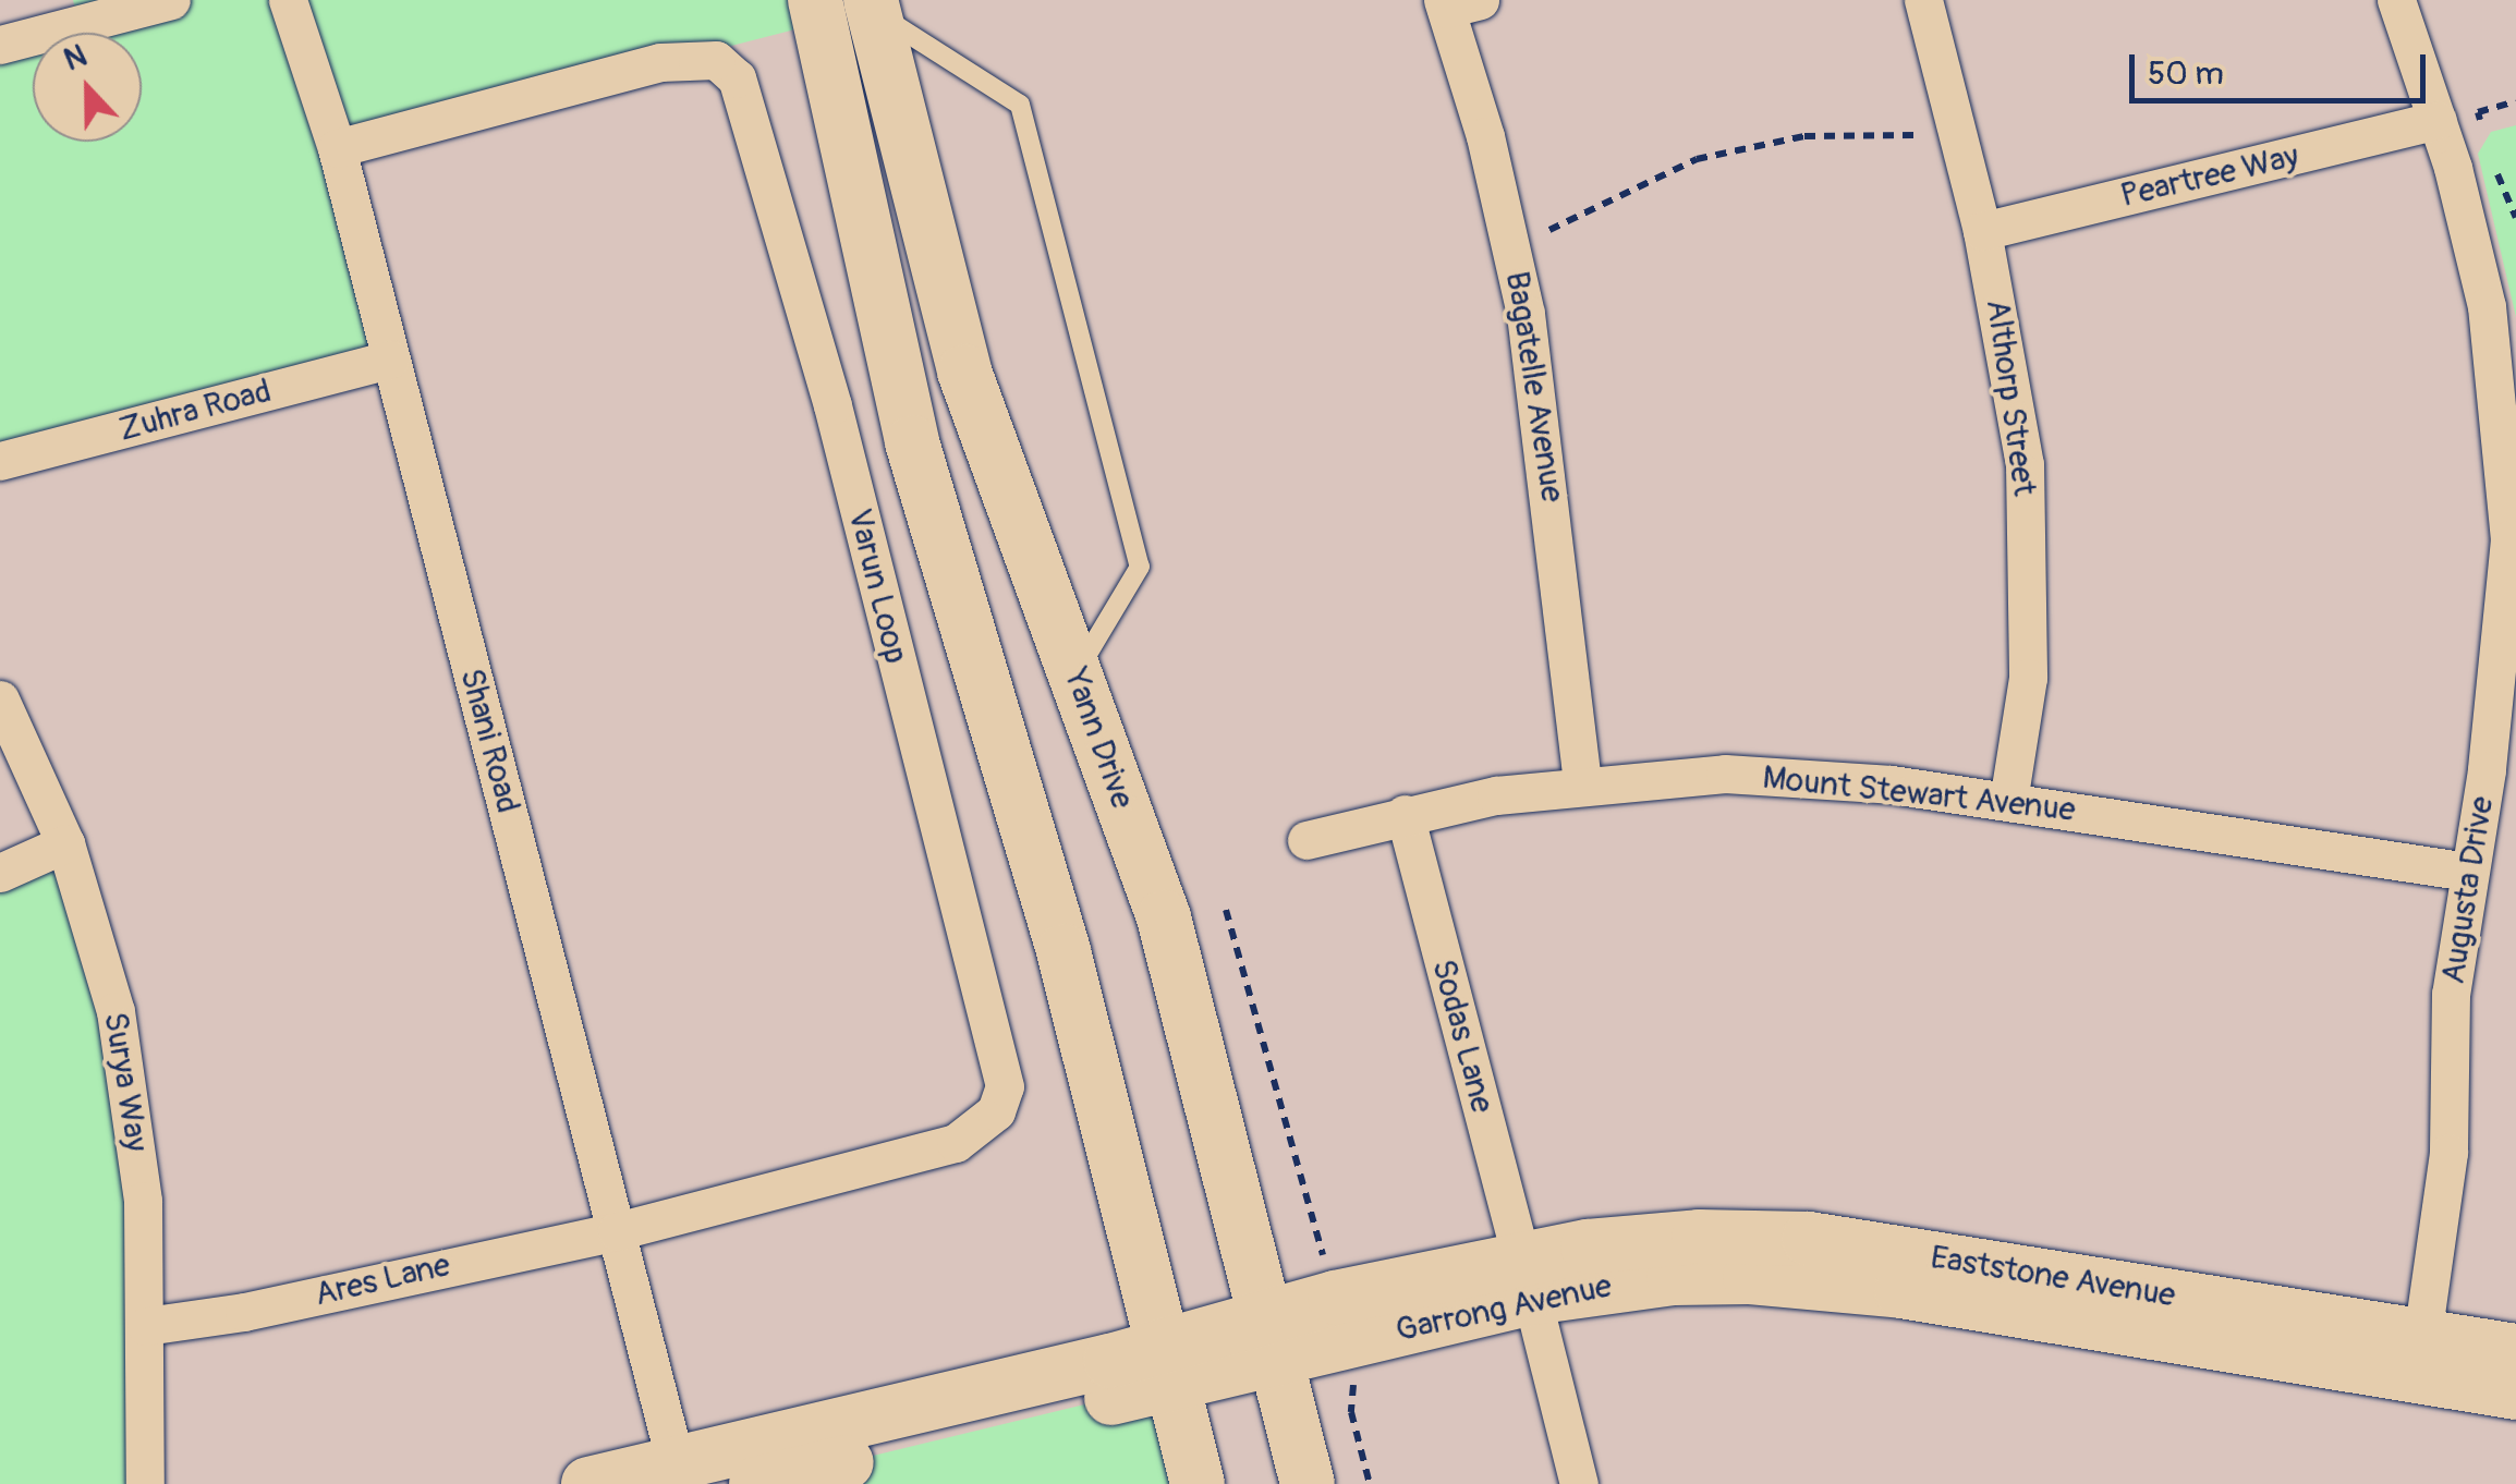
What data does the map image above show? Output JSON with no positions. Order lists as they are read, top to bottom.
{
  "streets": {
    "street": [
      "Peartree Way",
      "Bagatelle Avenue",
      "Althorp Street",
      "Zuhra Road",
      "Varun Loop",
      "Yann Drive",
      "Shani Road",
      "Mount Stewart Avenue",
      "Augusta Drive",
      "Sodas Lane",
      "Surya Way",
      "Eaststone Avenue",
      "Ares Lane",
      "Garrong Avenue"
    ]
  },
  "crossings": [
    ["Peartree Way", "Althorp Street"],
    ["Peartree Way", "Augusta Drive"],
    ["Bagatelle Avenue", "Mount Stewart Avenue"],
    ["Althorp Street", "Mount Stewart Avenue"],
    ["Zuhra Road", "Shani Road"],
    ["Varun Loop", "Shani Road"],
    ["Varun Loop", "Ares Lane"],
    ["Yann Drive", "Garrong Avenue"],
    ["Shani Road", "Ares Lane"],
    ["Shani Road", "Garrong Avenue"],
    ["Mount Stewart Avenue", "Augusta Drive"],
    ["Mount Stewart Avenue", "Sodas Lane"],
    ["Augusta Drive", "Eaststone Avenue"],
    ["Sodas Lane", "Garrong Avenue"],
    ["Surya Way", "Ares Lane"],
    ["Eaststone Avenue", "Garrong Avenue"]
  ],
  "scale_bar": "50 m",
  "north": "top"
}
